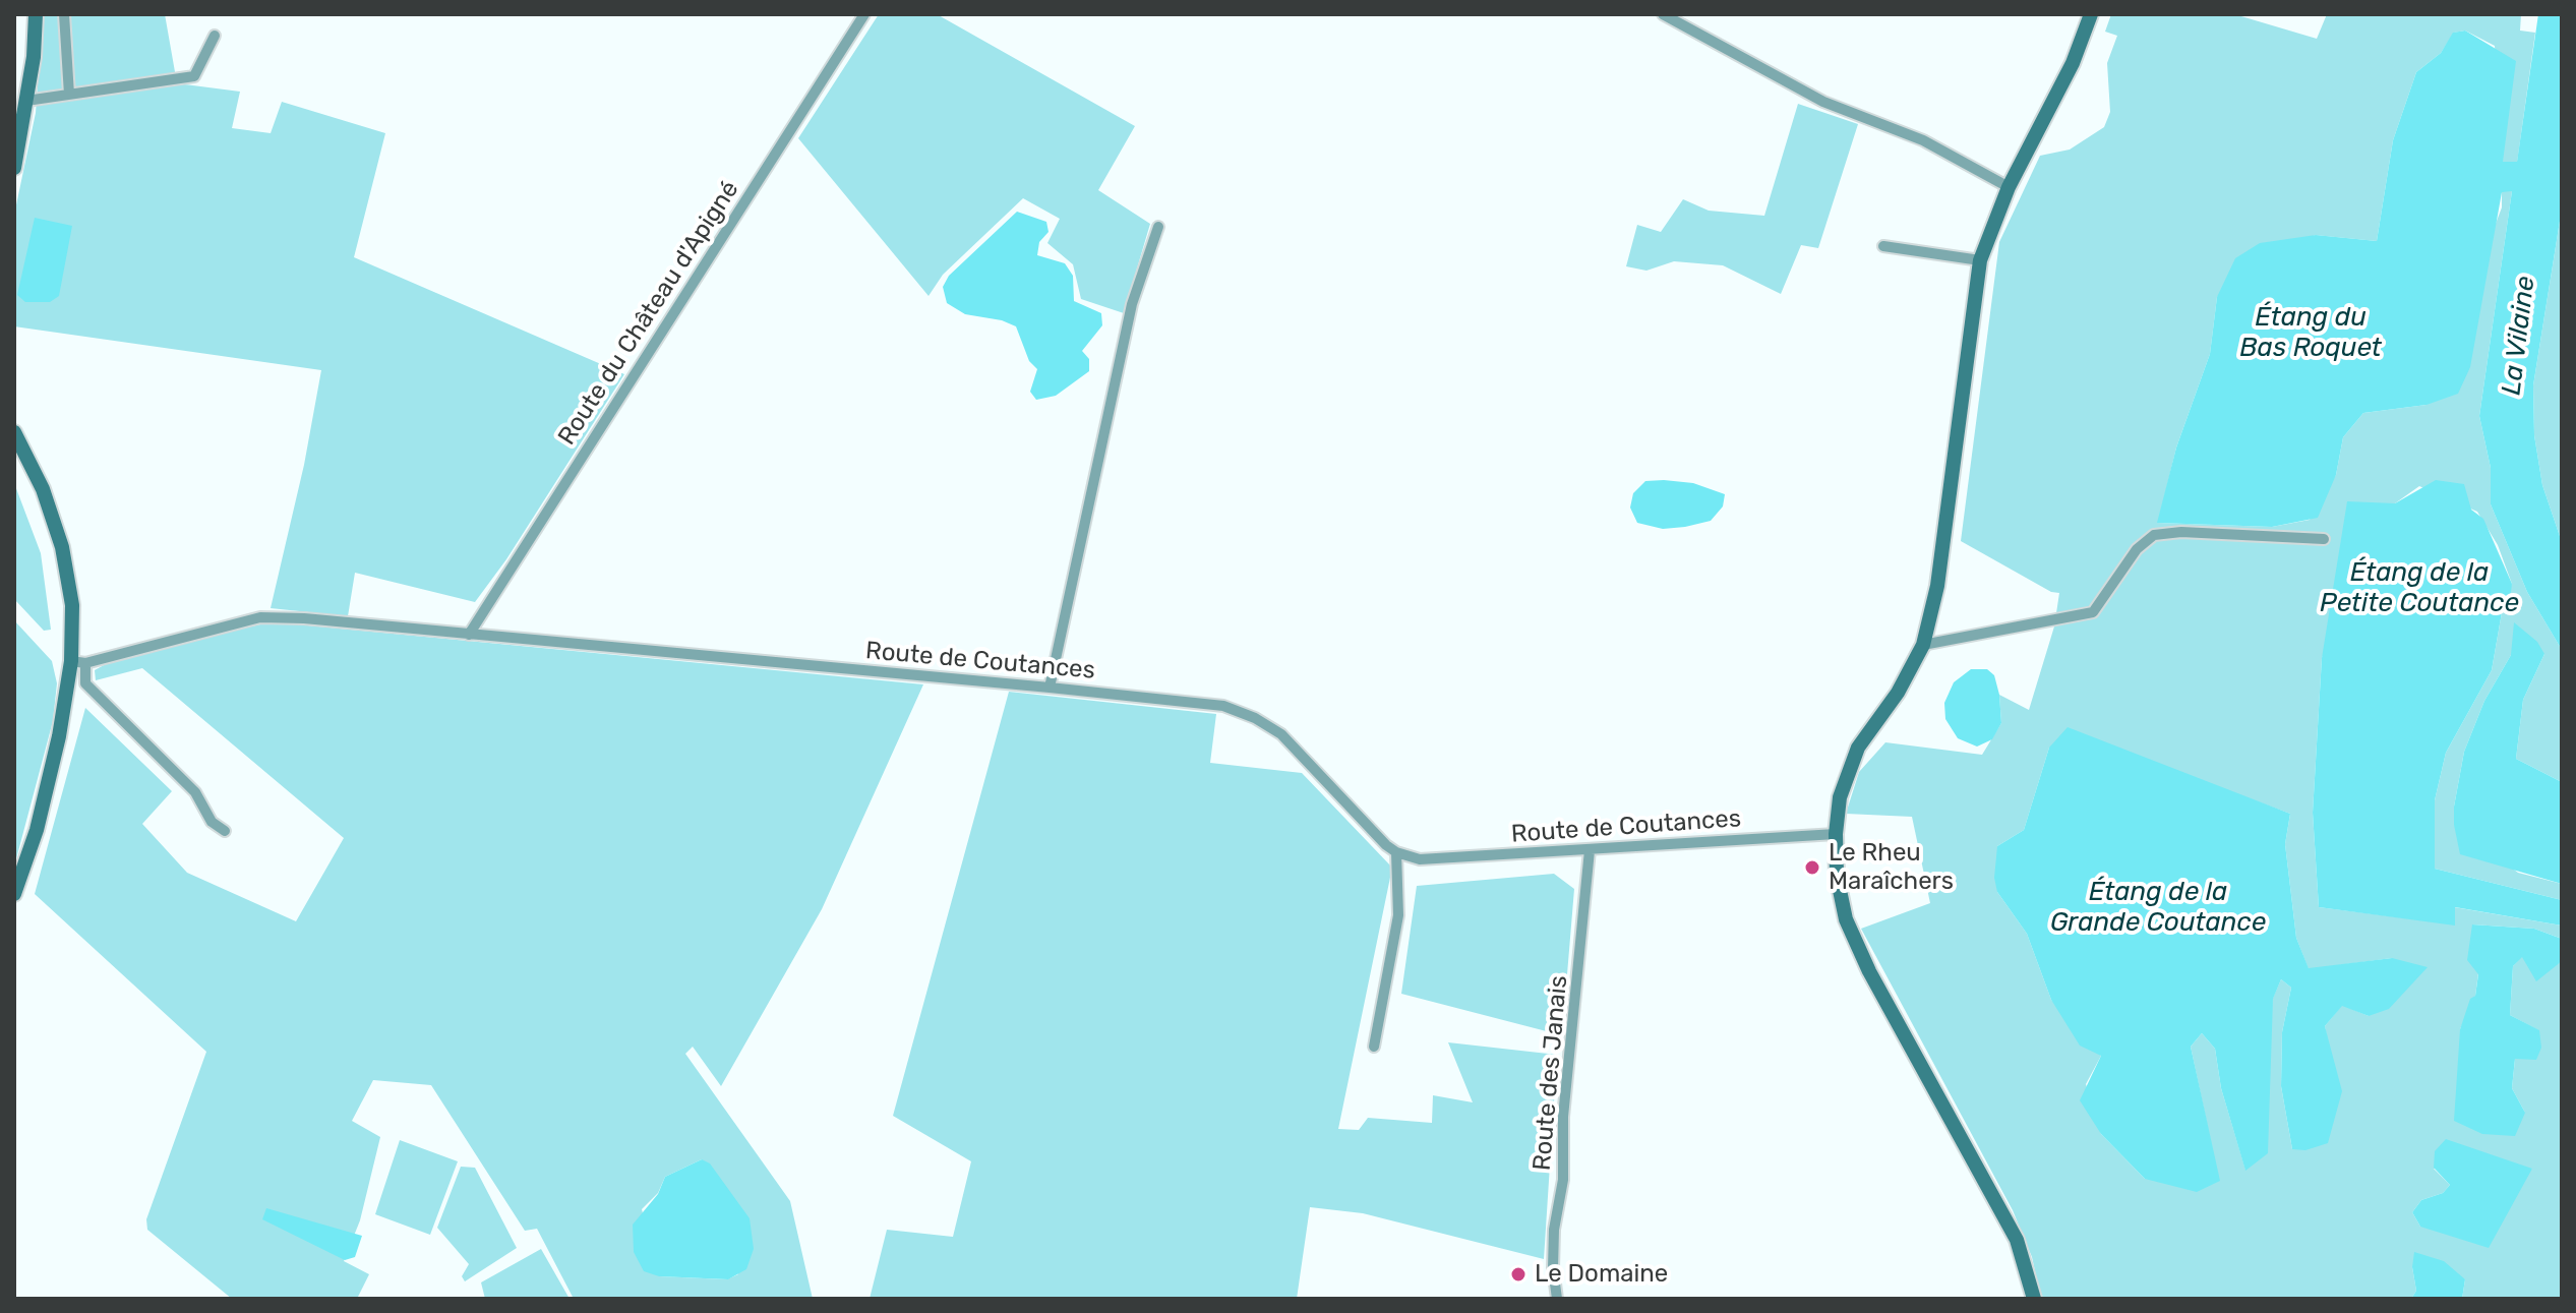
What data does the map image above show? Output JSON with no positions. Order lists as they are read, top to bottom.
{
  "streets": {
    "street": ["Route du Château d'Apigné", "Route de Coutances", "Route des Janais"]
  },
  "crossings": [
    ["Route du Château d'Apigné", "Route de Coutances"],
    ["Route de Coutances", "Route des Janais"]
  ],
  "water": [
    "Étang du Bas Roquet",
    "La Vilaine",
    "Étang de la Petite Coutance",
    "Étang de la Grande Coutance"
  ],
  "places": ["Le Rheu Maraîchers", "Le Domaine"]
}
